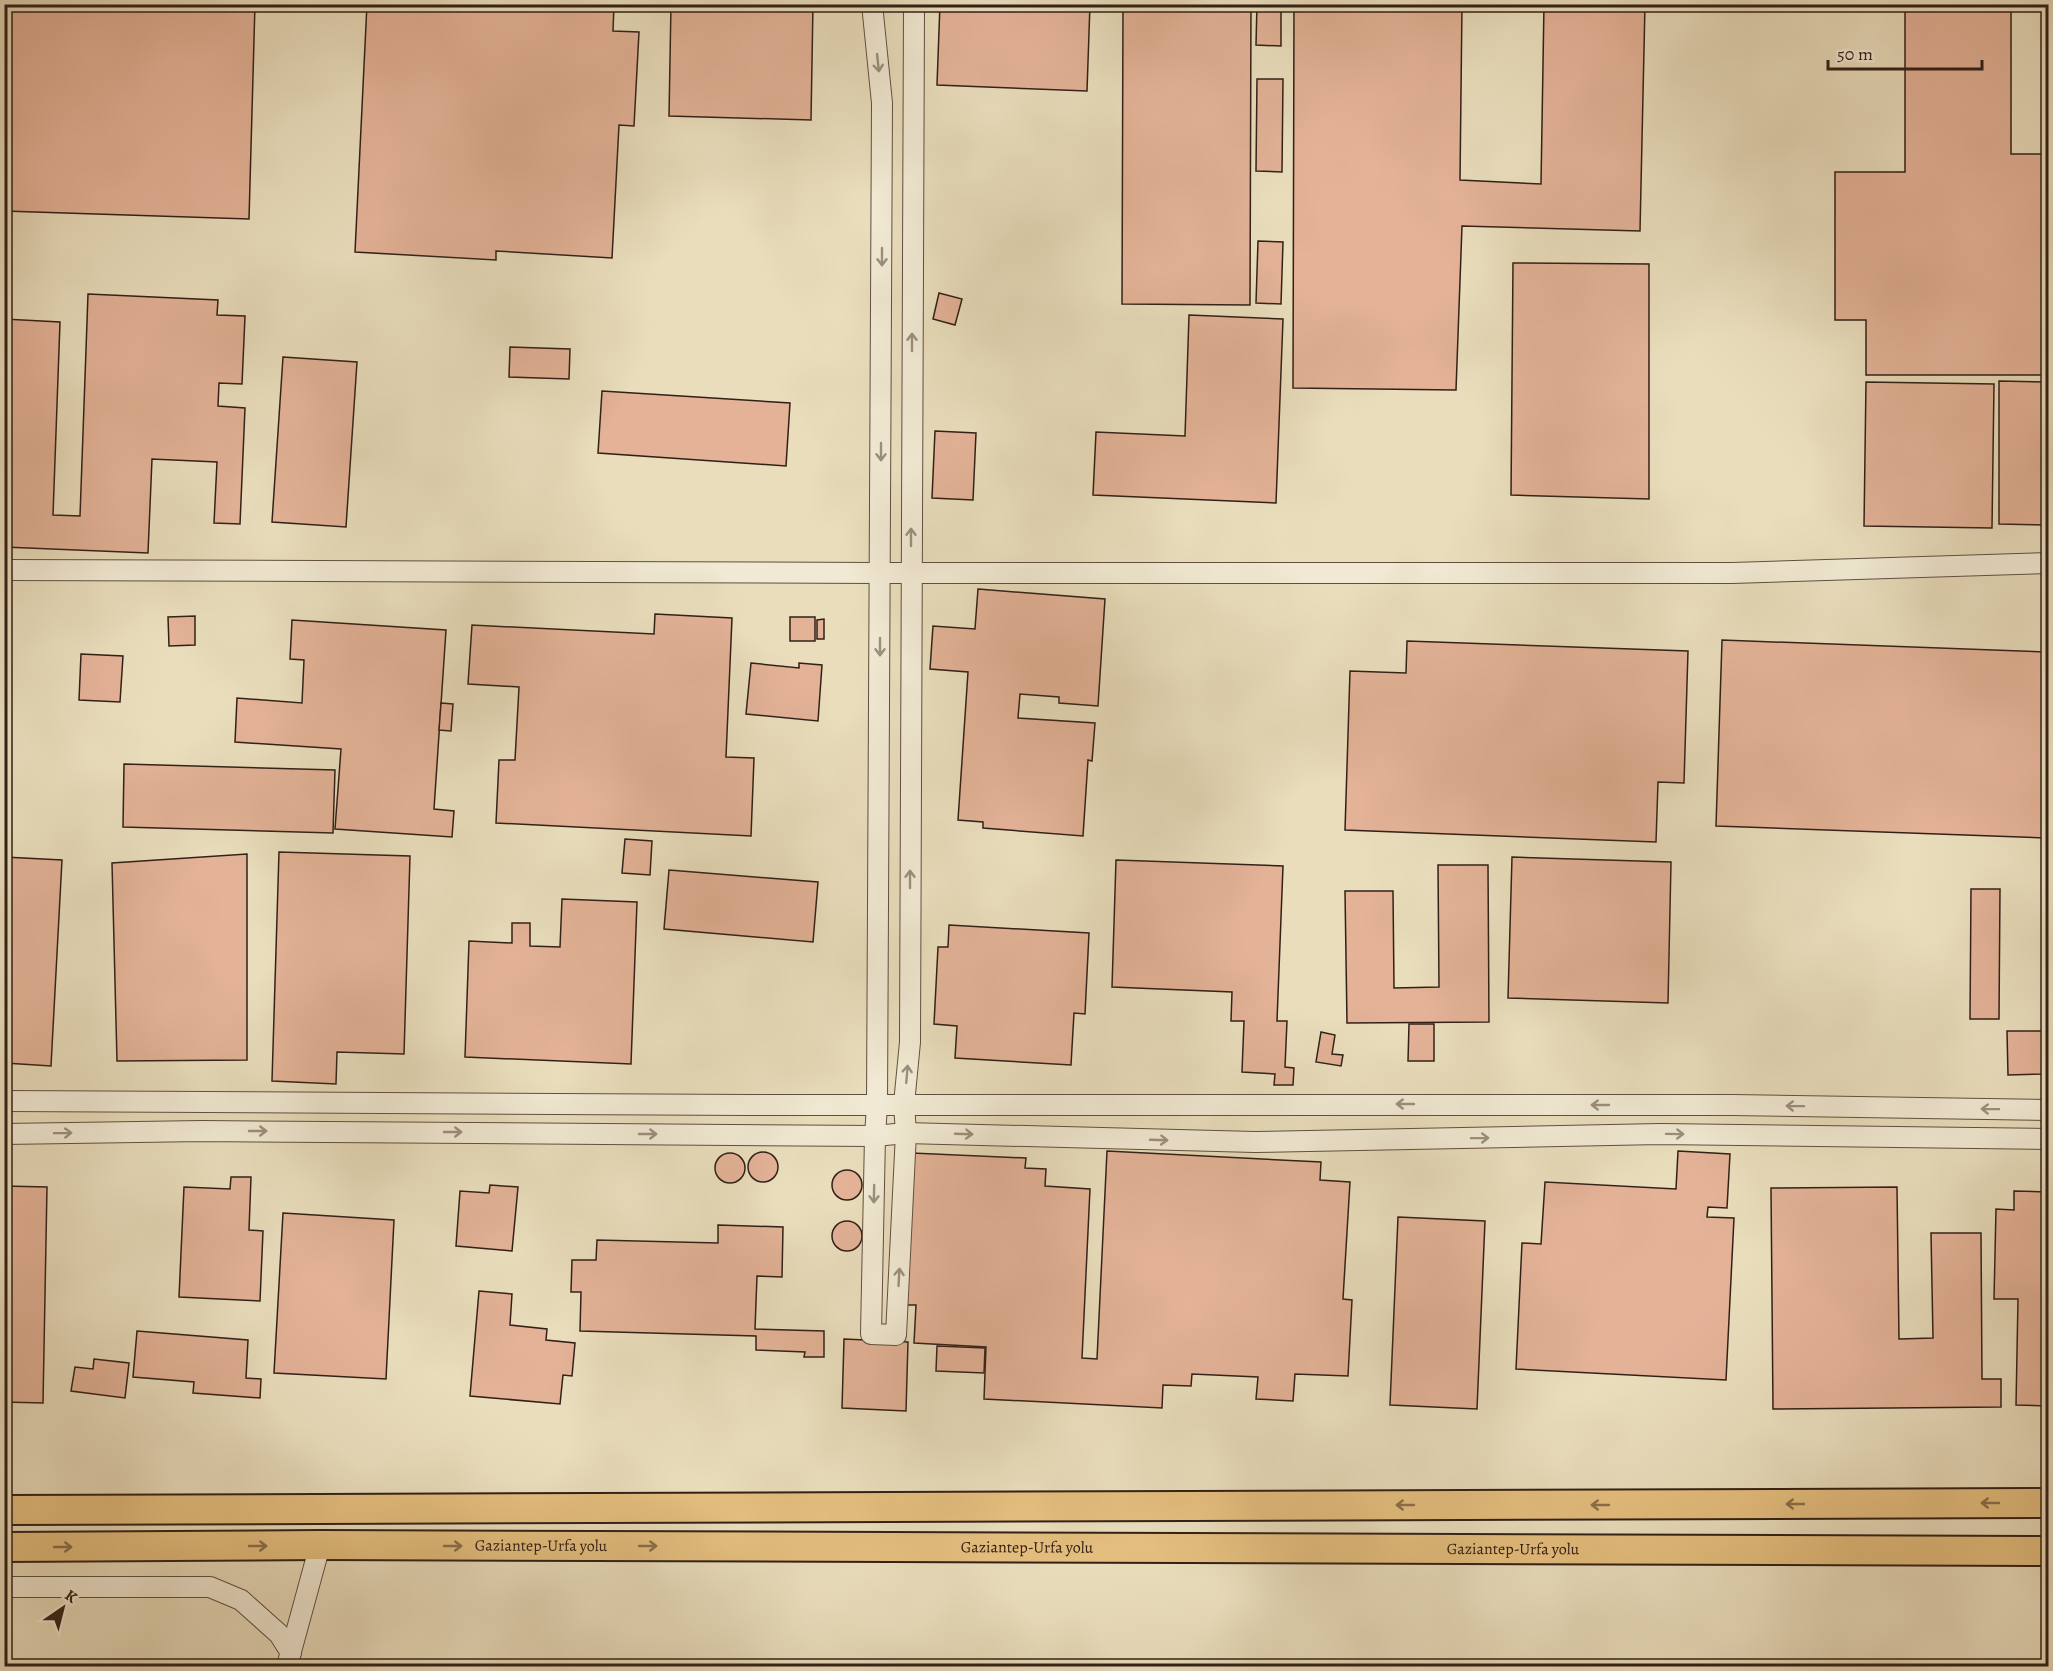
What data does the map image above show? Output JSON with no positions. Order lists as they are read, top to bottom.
{
  "streets": {
    "highway": ["Gaziantep-Urfa yolu"]
  },
  "scale_bar": "50 m",
  "north": "top right"
}
